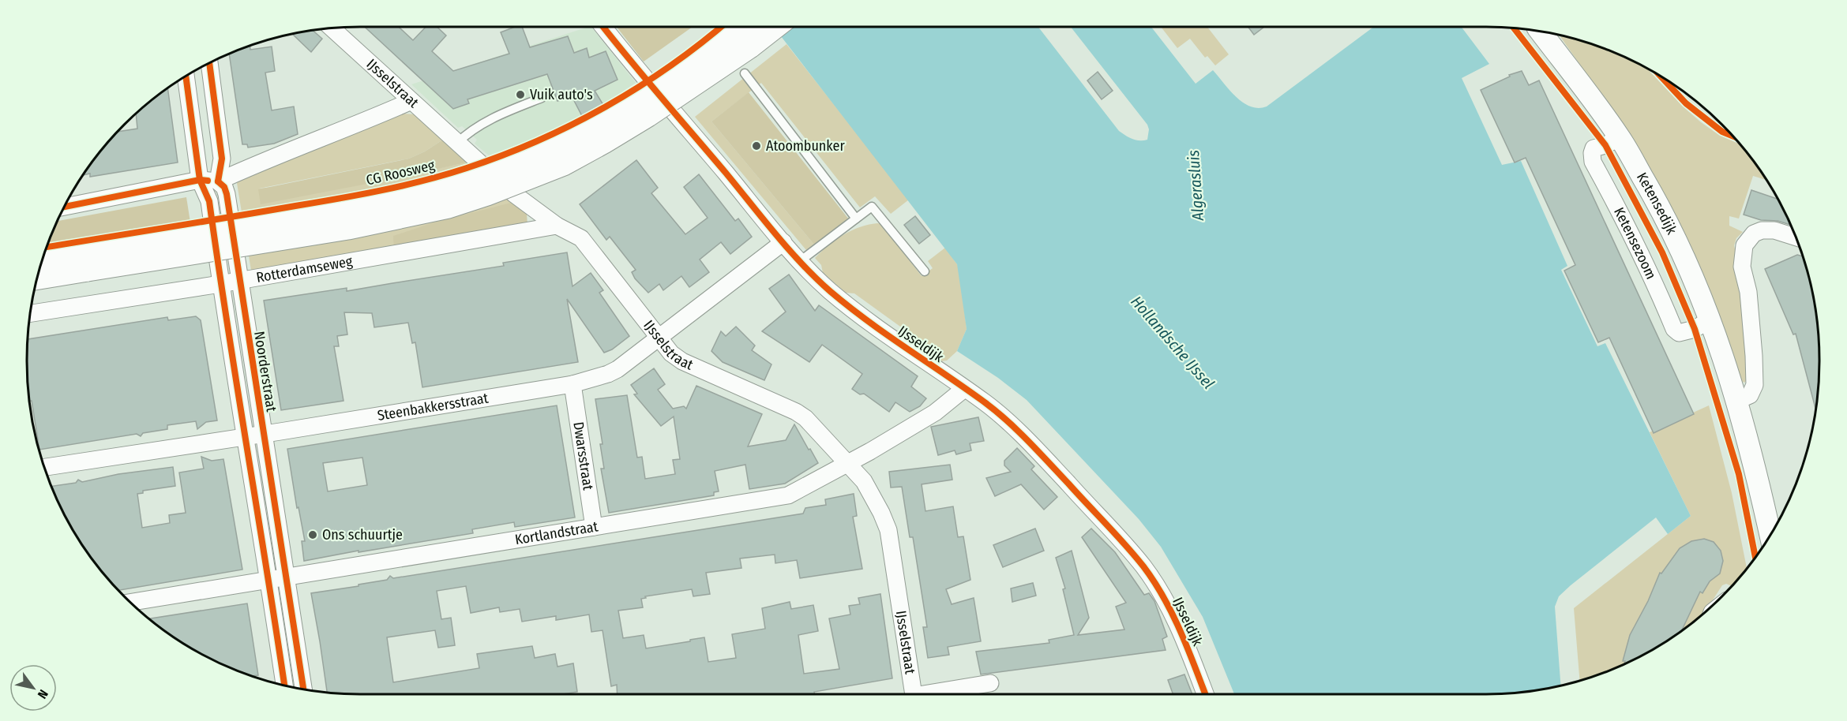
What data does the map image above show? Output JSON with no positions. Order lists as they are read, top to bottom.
{
  "streets": {
    "main road": ["CG Roosweg"],
    "street": [
      "IJsselstraat",
      "Ketensedijk",
      "Ketensezoom",
      "Rotterdamseweg",
      "IJsseldijk",
      "Noorderstraat",
      "Steenbakkersstraat",
      "Dwarsstraat",
      "Kortlandstraat"
    ]
  },
  "crossings": [
    ["IJsselstraat", "Rotterdamseweg"],
    ["IJsselstraat", "Steenbakkersstraat"],
    ["IJsselstraat", "Kortlandstraat"],
    ["Ketensedijk", "Ketensezoom"],
    ["Rotterdamseweg", "Noorderstraat"],
    ["IJsseldijk", "Steenbakkersstraat"],
    ["IJsseldijk", "Kortlandstraat"],
    ["Noorderstraat", "Steenbakkersstraat"],
    ["Noorderstraat", "Kortlandstraat"],
    ["Steenbakkersstraat", "Dwarsstraat"],
    ["Dwarsstraat", "Kortlandstraat"]
  ],
  "water": ["Algerasluis", "Hollandsche IJssel"],
  "places": ["Vuik auto's", "Atoombunker", "Ons schuurtje"],
  "north": "bottom right"
}
